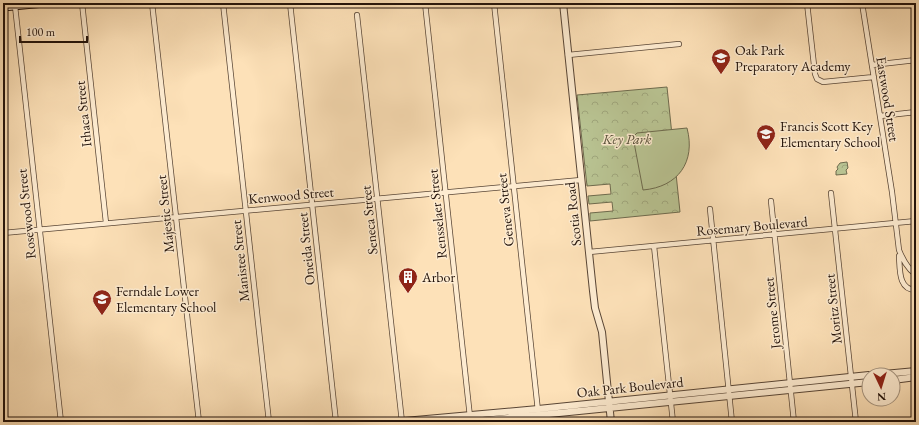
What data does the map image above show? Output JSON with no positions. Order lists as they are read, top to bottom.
{
  "streets": {
    "street": [
      "Eastwood Street",
      "Ithaca Street",
      "Kenwood Street",
      "Geneva Street",
      "Rosewood Street",
      "Majestic Street",
      "Rensselaer Street",
      "Scotia Road",
      "Seneca Street",
      "Rosemary Boulevard",
      "Oneida Street",
      "Manistee Street",
      "Moritz Street",
      "Jerome Street",
      "Oak Park Boulevard"
    ]
  },
  "crossings": [
    ["Eastwood Street", "Rosemary Boulevard"],
    ["Ithaca Street", "Kenwood Street"],
    ["Kenwood Street", "Geneva Street"],
    ["Kenwood Street", "Rosewood Street"],
    ["Kenwood Street", "Majestic Street"],
    ["Kenwood Street", "Rensselaer Street"],
    ["Kenwood Street", "Scotia Road"],
    ["Kenwood Street", "Seneca Street"],
    ["Kenwood Street", "Oneida Street"],
    ["Kenwood Street", "Manistee Street"],
    ["Geneva Street", "Oak Park Boulevard"],
    ["Rensselaer Street", "Oak Park Boulevard"],
    ["Scotia Road", "Rosemary Boulevard"],
    ["Scotia Road", "Oak Park Boulevard"],
    ["Seneca Street", "Oak Park Boulevard"],
    ["Rosemary Boulevard", "Moritz Street"],
    ["Rosemary Boulevard", "Jerome Street"],
    ["Moritz Street", "Oak Park Boulevard"],
    ["Jerome Street", "Oak Park Boulevard"]
  ],
  "parks": ["Key Park"],
  "places": {
    "school or university": ["Oak Park Preparatory Academy", "Francis Scott Key Elementary School", "Ferndale Lower Elementary School"],
    "building": ["Arbor"]
  },
  "scale_bar": "100 m",
  "north": "bottom"
}
